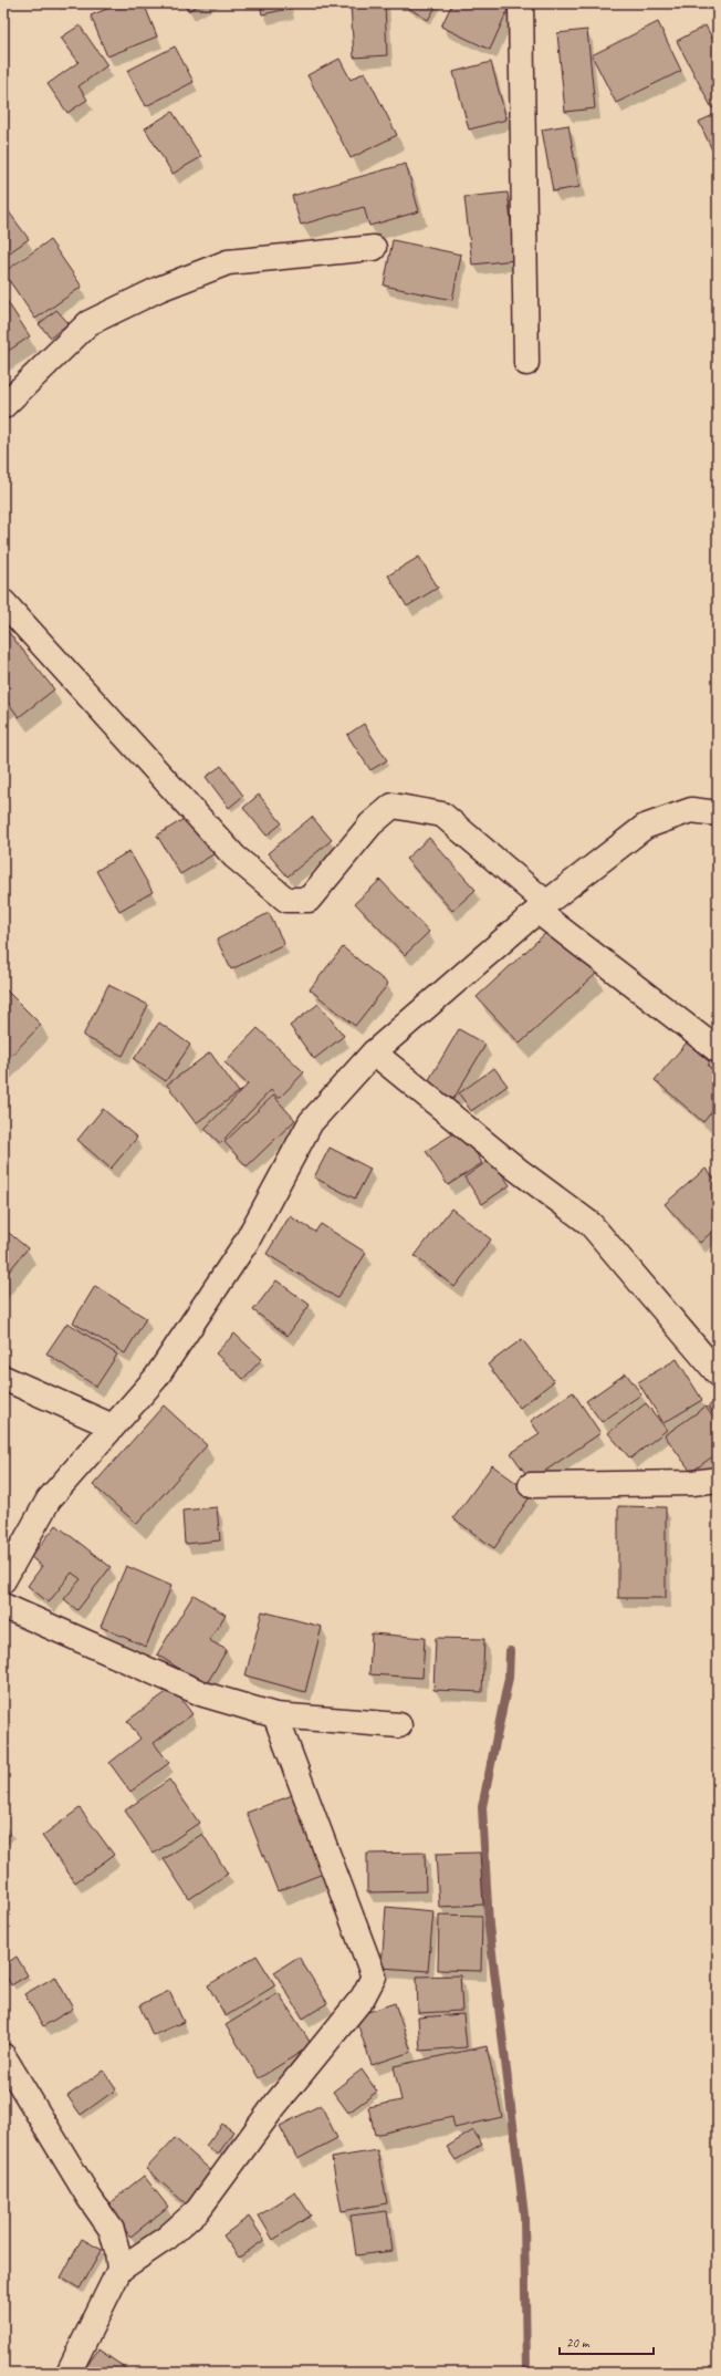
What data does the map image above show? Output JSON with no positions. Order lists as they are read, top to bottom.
{
  "scale_bar": "20 m"
}
